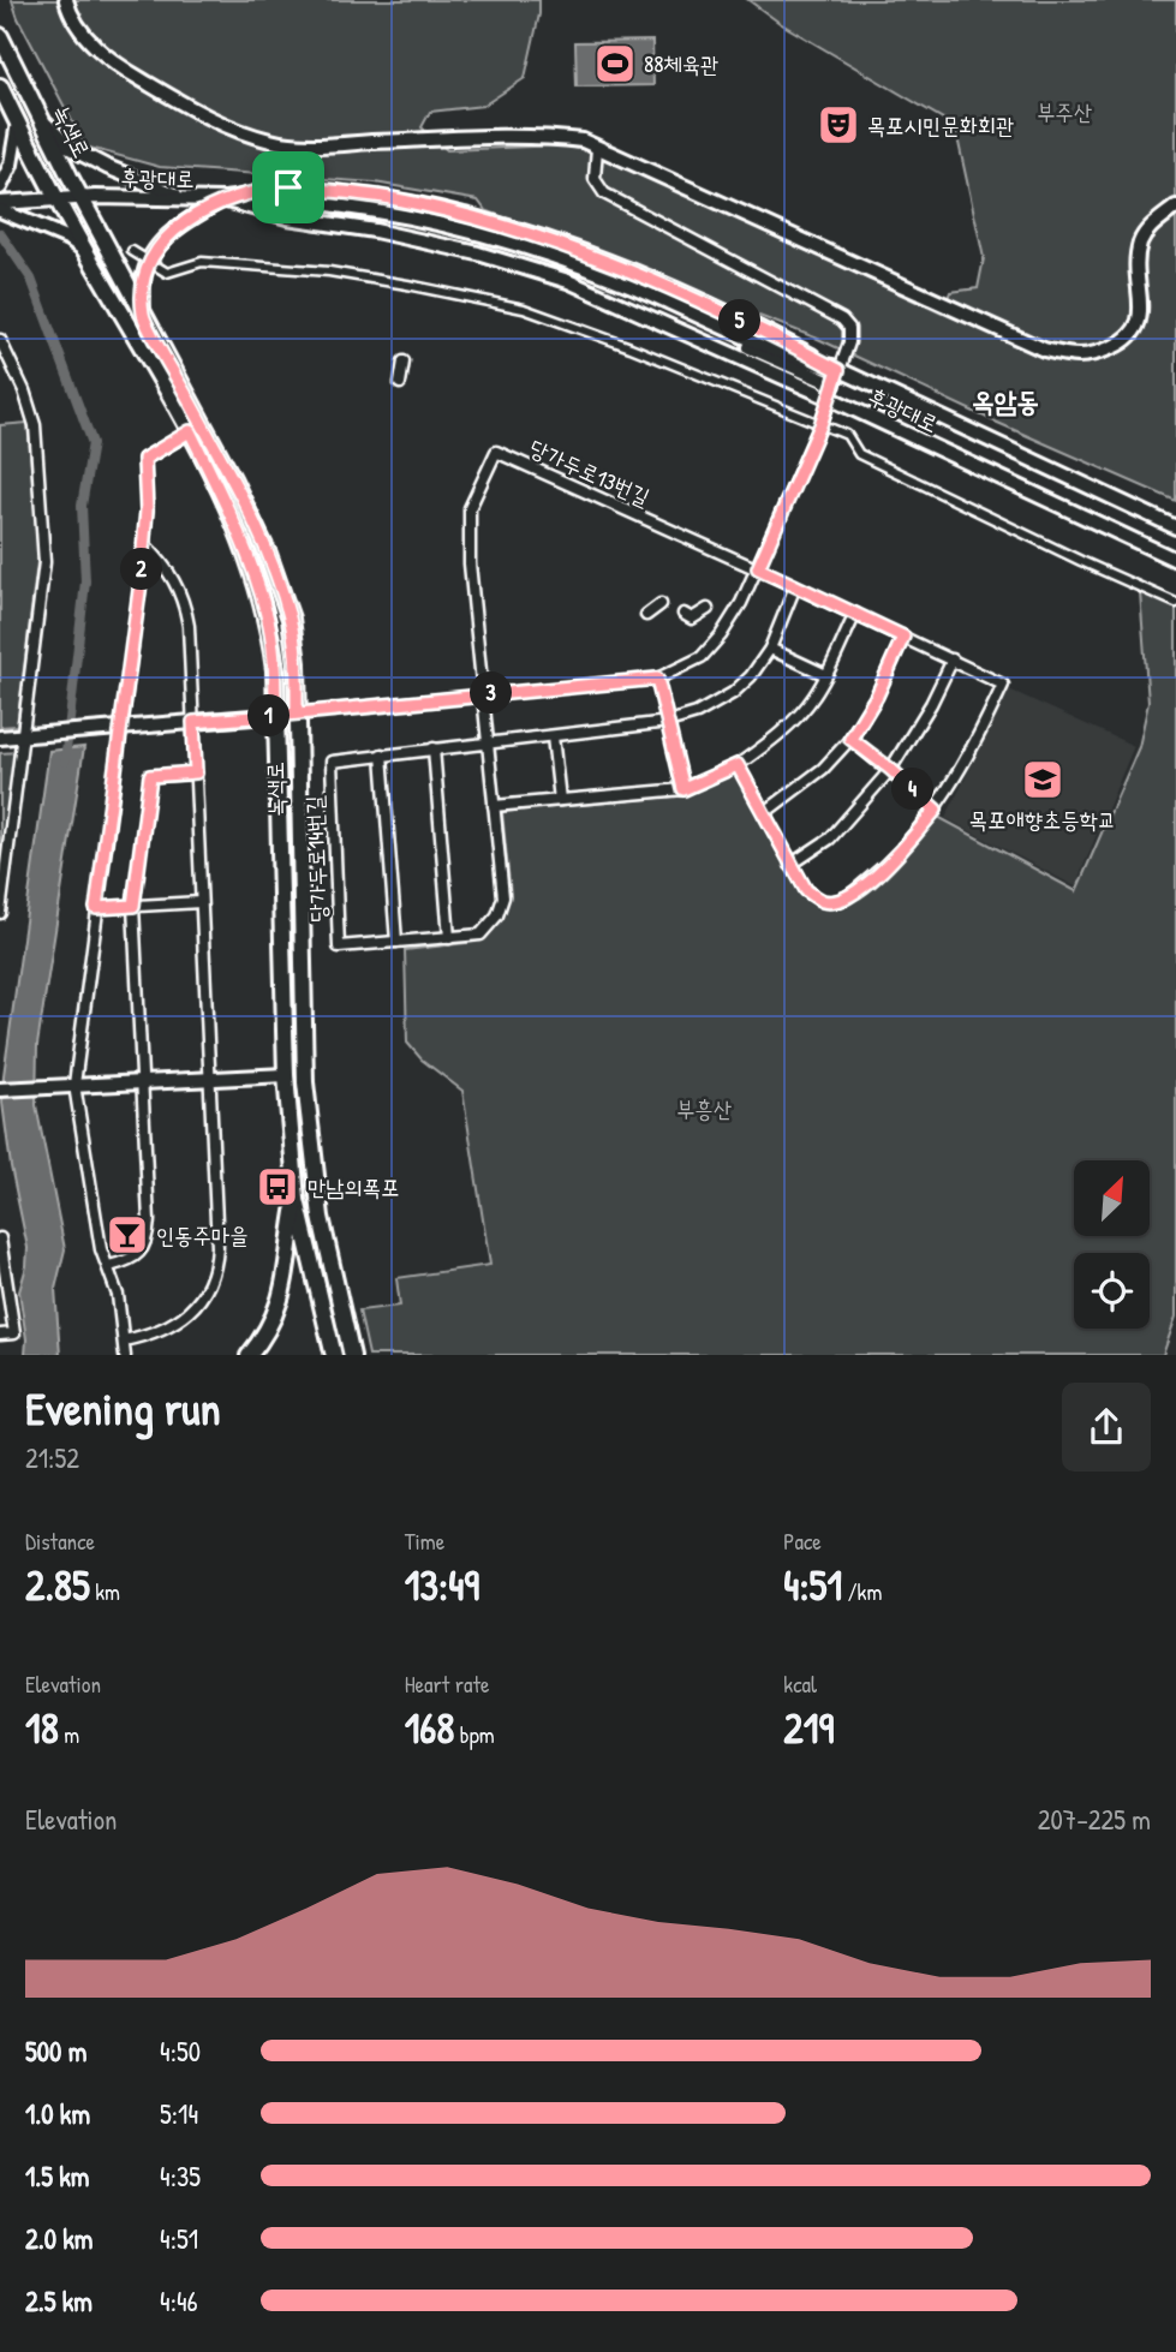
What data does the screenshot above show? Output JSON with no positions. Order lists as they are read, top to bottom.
{
  "streets": {
    "main road": ["녹색로"],
    "street": ["후광대로", "당가두로13번길", "당가두로14번길"]
  },
  "crossings": [
    ["녹색로", "후광대로"]
  ],
  "districts": ["옥암동"],
  "parks": ["부주산", "부흥산"],
  "places": {
    "sports": ["88체육관"],
    "theatre": ["목포시민문화회관"],
    "school or university": ["목포애향초등학교"],
    "bus stop": ["만남의폭포"],
    "bar": ["인동주마을"]
  },
  "north": "top right",
  "page": {
    "pins": [
      "5",
      "2",
      "3",
      "1",
      "4"
    ],
    "heading": ["Evening run", "21:52"],
    "stats": [
      ["Distance", "2.85 km"],
      ["Time", "13:49"],
      ["Pace", "4:51 /km"],
      ["Elevation", "18 m"],
      ["Heart rate", "168 bpm"],
      ["kcal", "219"]
    ],
    "chart": ["Elevation", "207–225 m"],
    "list": [
      {
        "name": "500 m",
        "note": "4:50"
      },
      {
        "name": "1.0 km",
        "note": "5:14"
      },
      {
        "name": "1.5 km",
        "note": "4:35"
      },
      {
        "name": "2.0 km",
        "note": "4:51"
      },
      {
        "name": "2.5 km",
        "note": "4:46"
      }
    ]
  }
}
